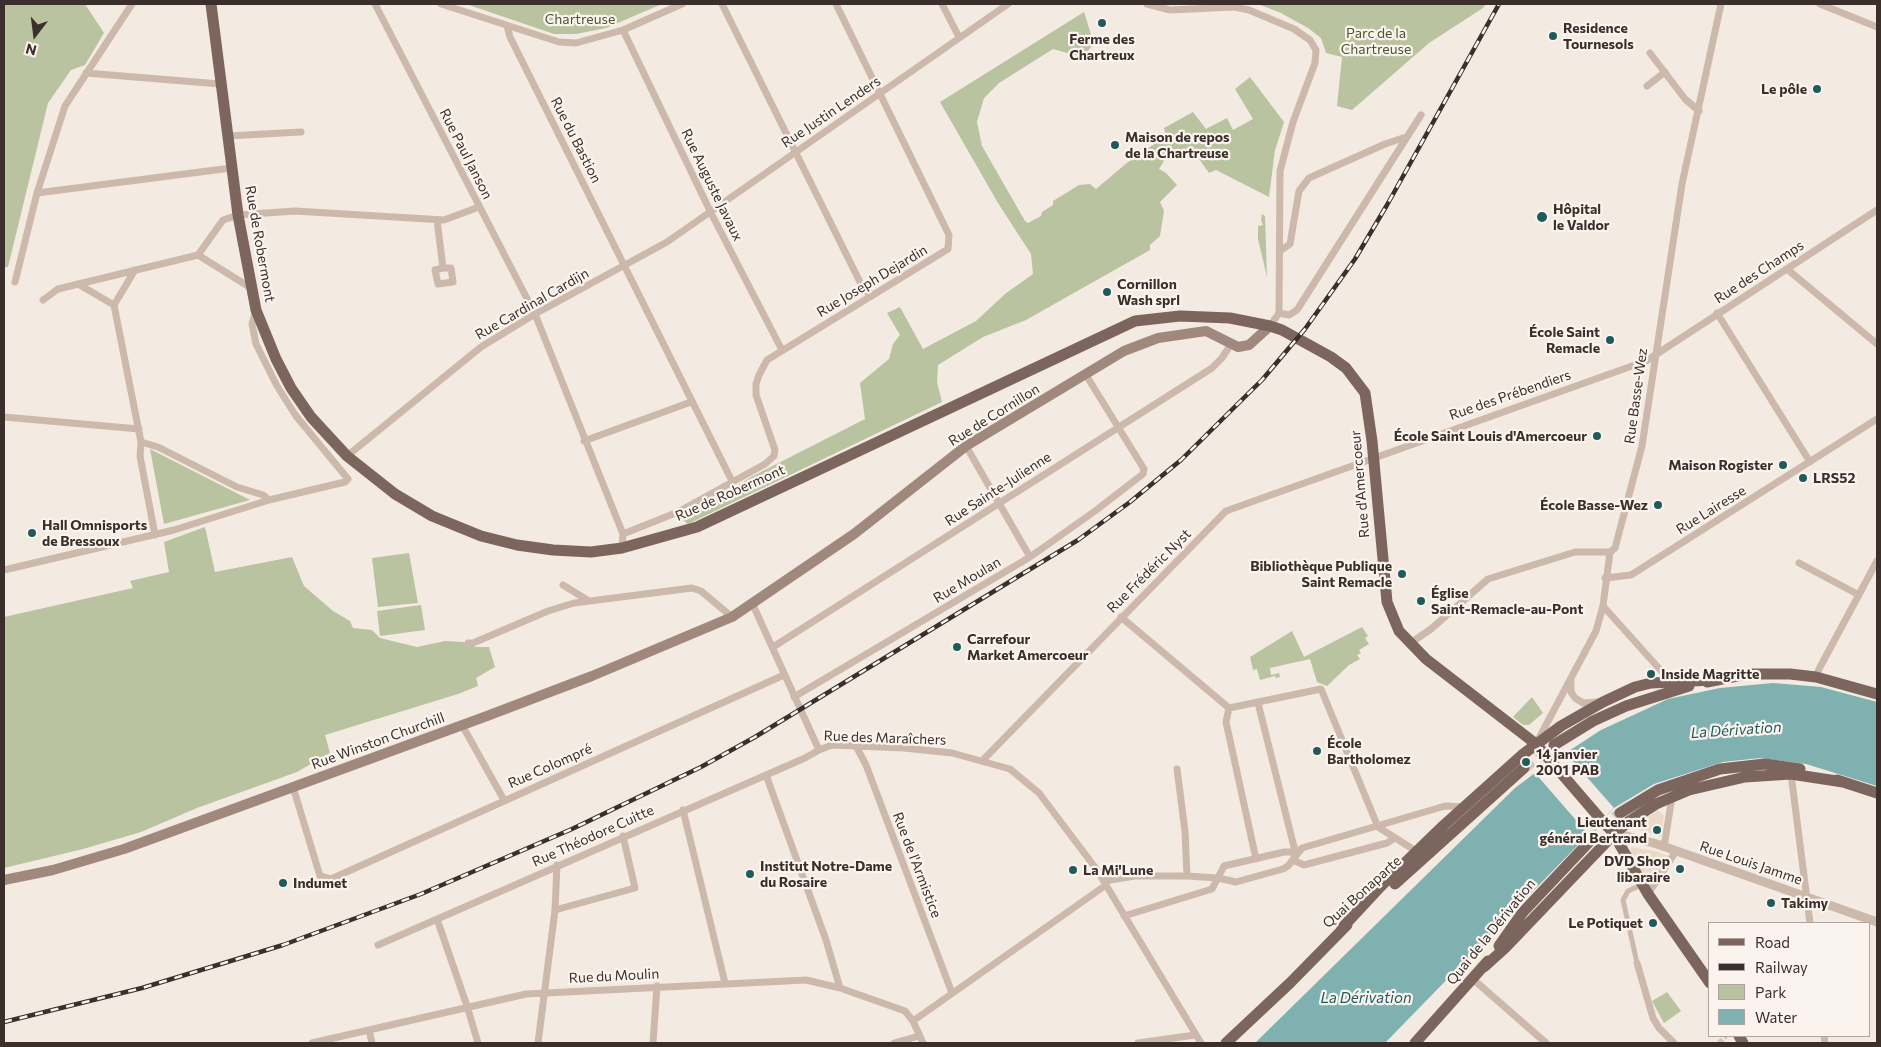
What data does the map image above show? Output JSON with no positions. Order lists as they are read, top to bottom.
{
  "streets": {
    "main road": [
      "Rue de Robermont",
      "Rue de Cornillon",
      "Rue d'Amercoeur",
      "Rue Winston Churchill",
      "Quai Bonaparte",
      "Quai de la Dérivation"
    ],
    "street": [
      "Rue Justin Lenders",
      "Rue du Bastion",
      "Rue Paul Janson",
      "Rue Auguste Javaux",
      "Rue des Champs",
      "Rue Joseph Dejardin",
      "Rue Cardinal Cardijn",
      "Rue des Prébendiers",
      "Rue Basse-Wez",
      "Rue Sainte-Julienne",
      "Rue Lairesse",
      "Rue Frédéric Nyst",
      "Rue Moulan",
      "Rue des Maraîchers",
      "Rue Colompré",
      "Rue Théodore Cuitte",
      "Rue Louis Jamme",
      "Rue de l'Armistice",
      "Rue du Moulin"
    ]
  },
  "crossings": [
    ["Rue Justin Lenders", "Rue Auguste Javaux"],
    ["Rue Justin Lenders", "Rue Joseph Dejardin"],
    ["Rue Justin Lenders", "Rue Cardinal Cardijn"],
    ["Rue du Bastion", "Rue Joseph Dejardin"],
    ["Rue du Bastion", "Rue Cardinal Cardijn"],
    ["Rue Paul Janson", "Rue Cardinal Cardijn"],
    ["Rue Auguste Javaux", "Rue Joseph Dejardin"],
    ["Rue de Robermont", "Rue Cardinal Cardijn"],
    ["Rue de Robermont", "Rue d'Amercoeur"],
    ["Rue des Champs", "Rue des Prébendiers"],
    ["Rue des Champs", "Rue Basse-Wez"],
    ["Rue des Prébendiers", "Rue Basse-Wez"],
    ["Rue des Prébendiers", "Rue d'Amercoeur"],
    ["Rue des Prébendiers", "Rue Frédéric Nyst"],
    ["Rue Basse-Wez", "Rue d'Amercoeur"],
    ["Rue Basse-Wez", "Rue Lairesse"],
    ["Rue de Cornillon", "Rue Sainte-Julienne"],
    ["Rue de Cornillon", "Rue des Maraîchers"],
    ["Rue de Cornillon", "Rue Winston Churchill"],
    ["Rue d'Amercoeur", "Rue Frédéric Nyst"],
    ["Rue d'Amercoeur", "Rue Louis Jamme"],
    ["Rue Sainte-Julienne", "Rue Moulan"],
    ["Rue Sainte-Julienne", "Rue des Maraîchers"],
    ["Rue Frédéric Nyst", "Rue des Maraîchers"],
    ["Rue Moulan", "Rue des Maraîchers"],
    ["Rue des Maraîchers", "Rue Winston Churchill"],
    ["Rue des Maraîchers", "Rue Colompré"],
    ["Rue des Maraîchers", "Rue Théodore Cuitte"],
    ["Rue des Maraîchers", "Rue de l'Armistice"],
    ["Rue Winston Churchill", "Rue Colompré"]
  ],
  "water": ["La Dérivation"],
  "parks": ["Chartreuse", "Parc de la Chartreuse"],
  "places": [
    "Ferme des Chartreux",
    "Residence Tournesols",
    "Le pôle",
    "Maison de repos de la Chartreuse",
    "Hôpital le Valdor",
    "Cornillon Wash sprl",
    "École Saint Remacle",
    "École Saint Louis d'Amercoeur",
    "Maison Rogister",
    "LRS52",
    "École Basse-Wez",
    "Hall Omnisports de Bressoux",
    "Bibliothèque Publique Saint Remacle",
    "Église Saint-Remacle-au-Pont",
    "Carrefour Market Amercoeur",
    "Inside Magritte",
    "École Bartholomez",
    "14 janvier 2001 PAB",
    "Lieutenant général Bertrand",
    "DVD Shop libaraire",
    "La Mi'Lune",
    "Institut Notre-Dame du Rosaire",
    "Indumet",
    "Takimy",
    "Le Potiquet"
  ],
  "legend": [
    "Road",
    "Railway",
    "Park",
    "Water"
  ],
  "north": "bottom"
}
